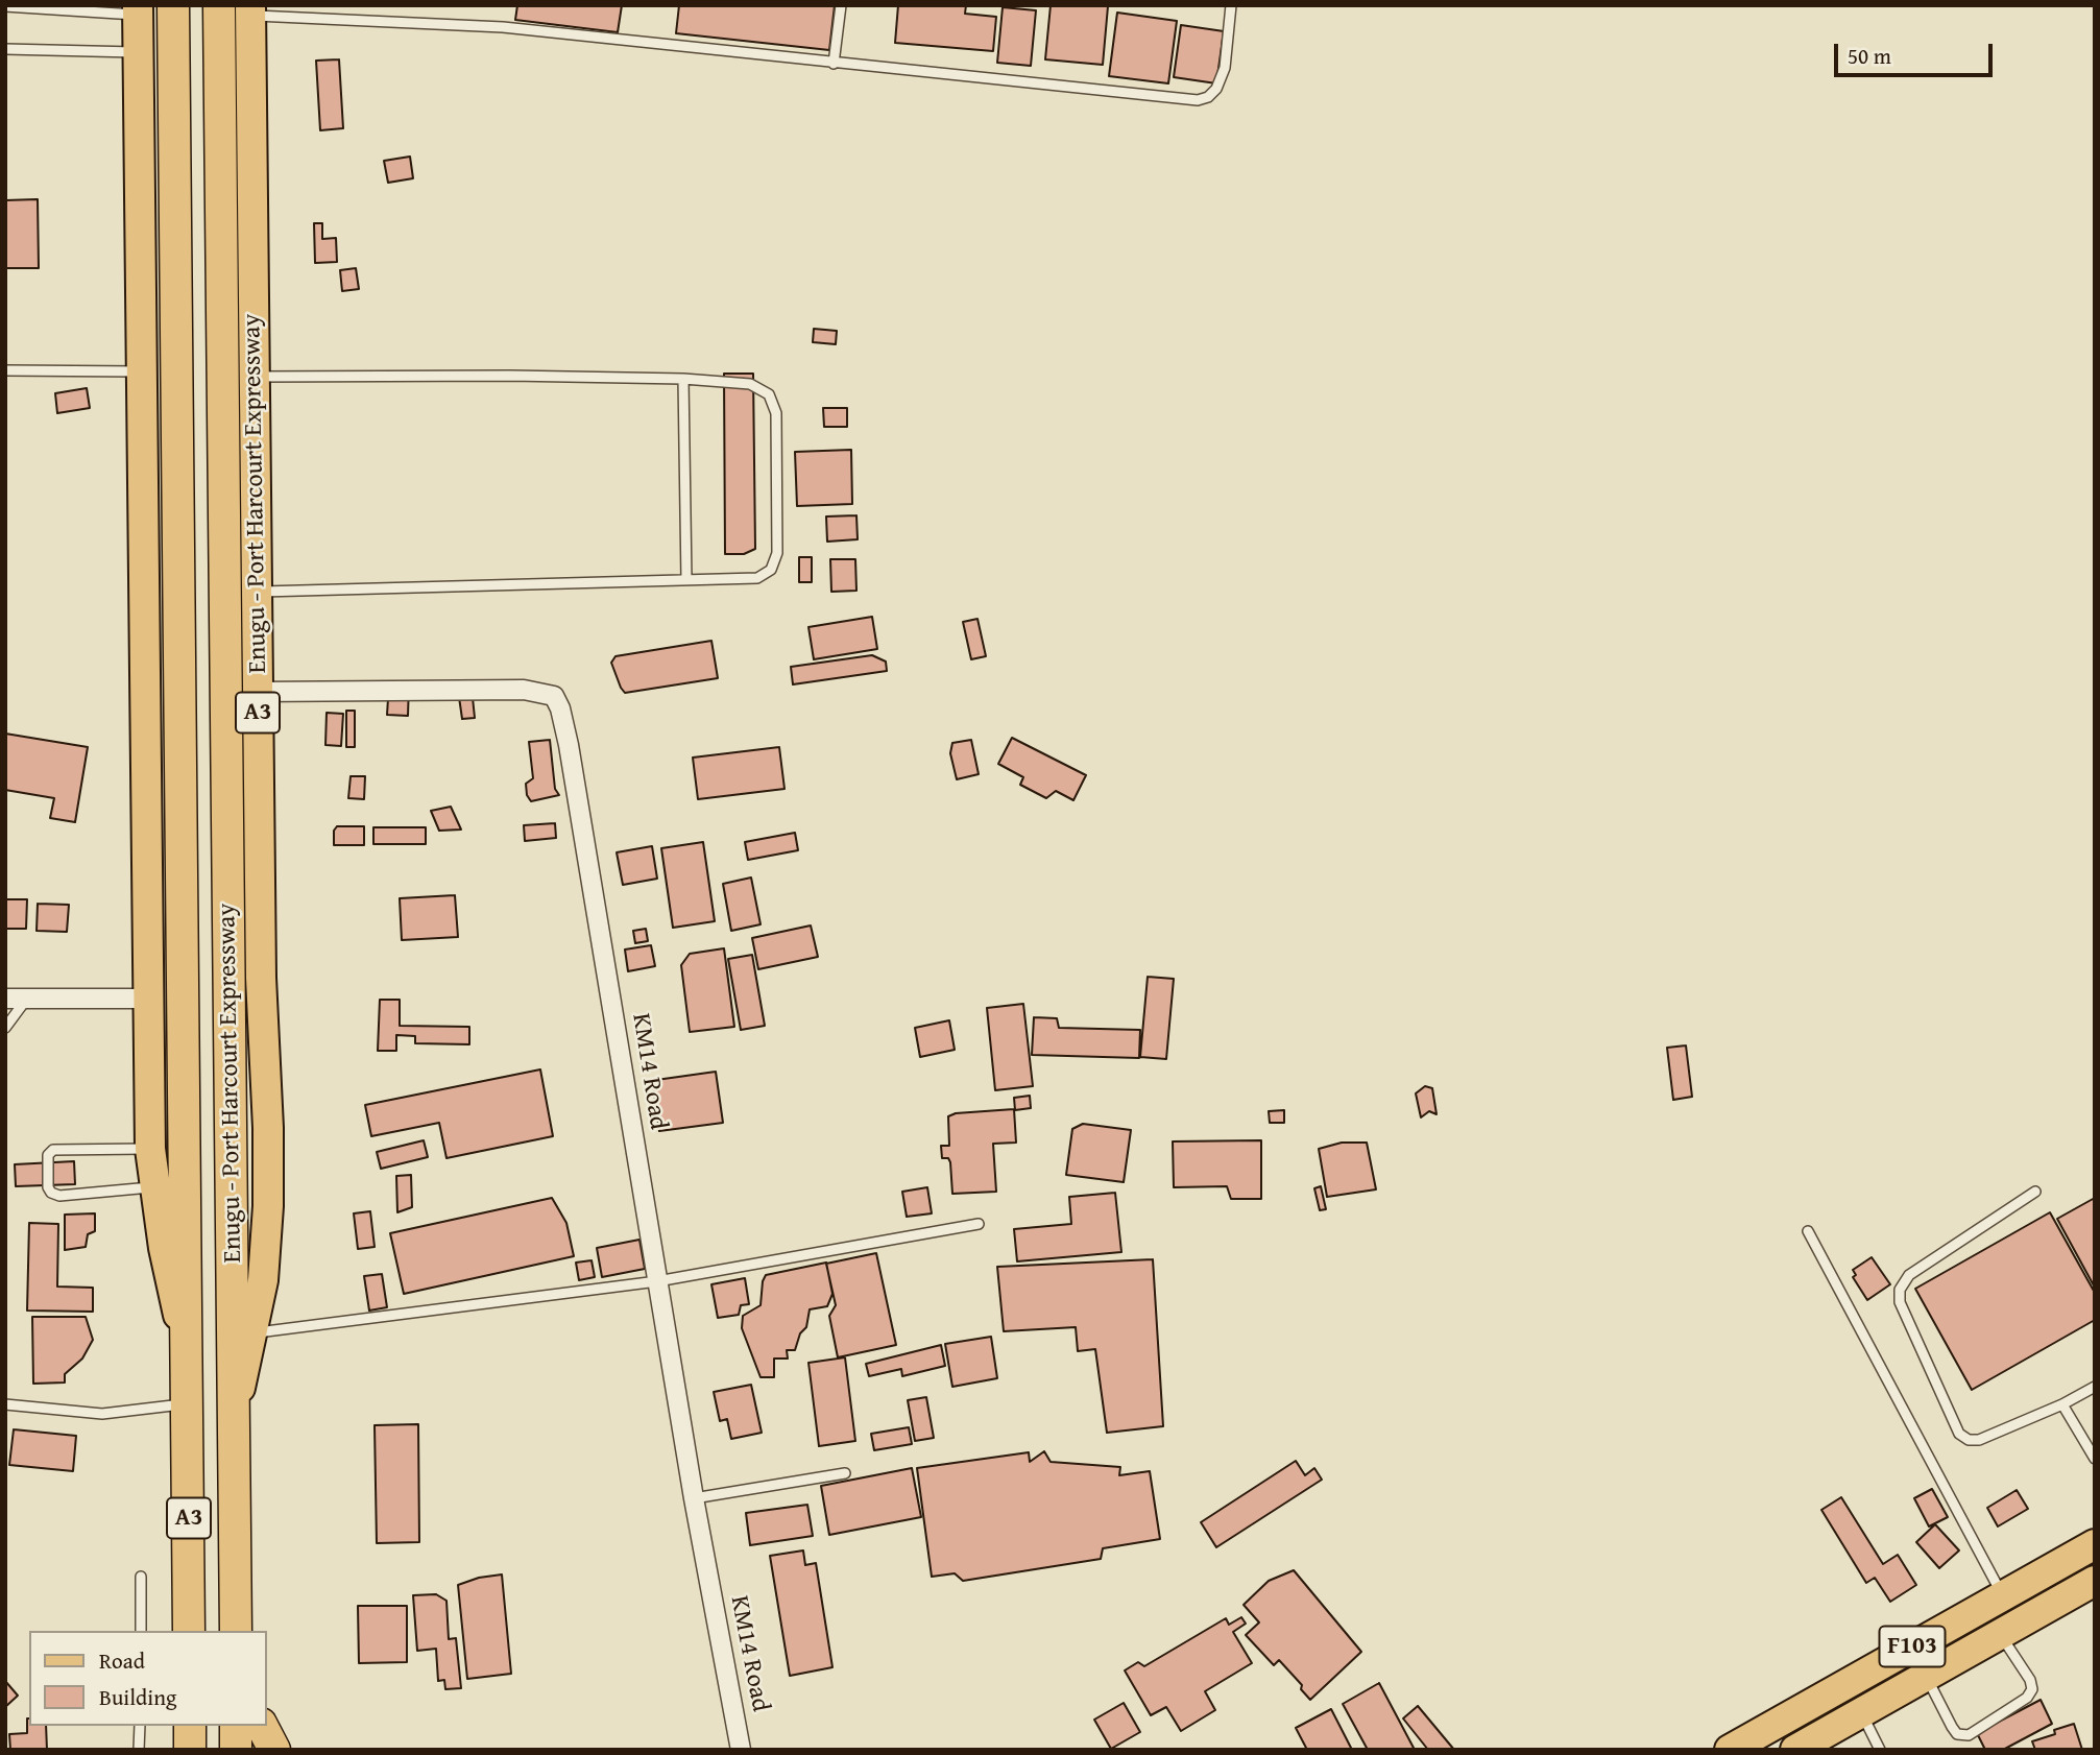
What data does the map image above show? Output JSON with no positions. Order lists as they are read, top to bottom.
{
  "streets": {
    "highway": ["Enugu - Port Harcourt Expressway", "A3"],
    "main road": ["F103"],
    "street": ["KM14 Road"]
  },
  "crossings": [
    ["Enugu - Port Harcourt Expressway", "KM14 Road"]
  ],
  "legend": ["Road", "Building"],
  "scale_bar": "50 m"
}
